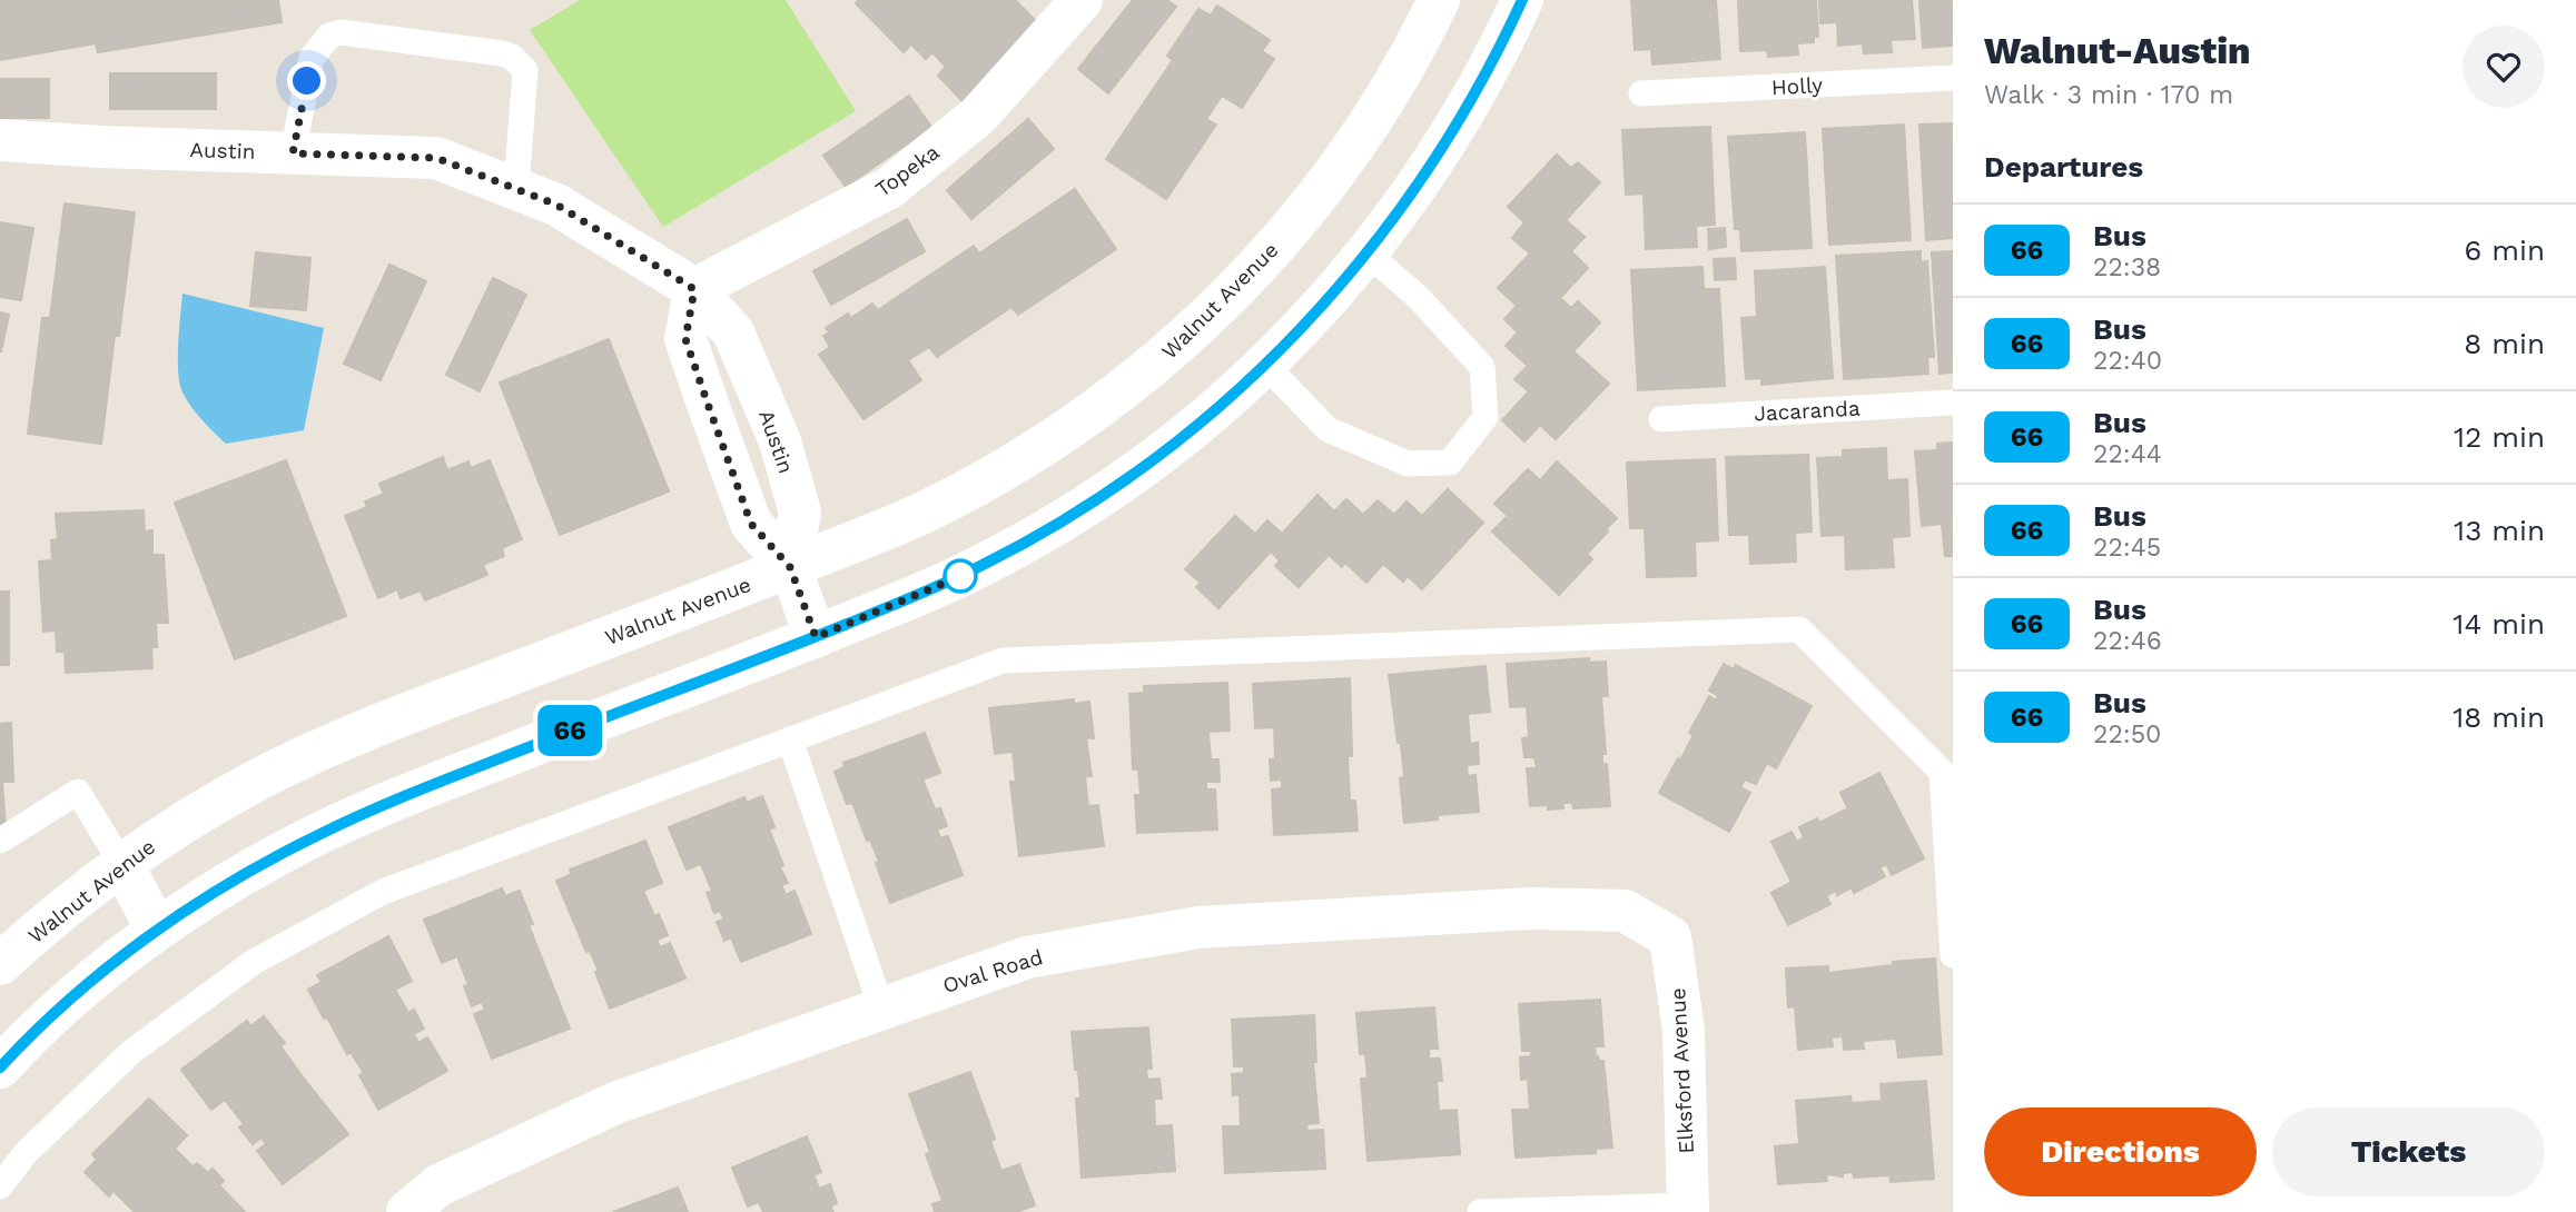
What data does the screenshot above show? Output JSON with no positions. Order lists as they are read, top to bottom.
{
  "streets": {
    "main road": [
      "Austin",
      "Topeka",
      "Walnut Avenue",
      "Oval Road",
      "Elksford Avenue"
    ],
    "lane": ["Holly", "Jacaranda"]
  },
  "crossings": [
    ["Austin", "Topeka"],
    ["Oval Road", "Elksford Avenue"]
  ],
  "lines": ["bus line 66"],
  "page": {
    "on_map": "66",
    "heading": [
      ["Walnut-Austin", "Walk · 3 min · 170 m"],
      "Departures"
    ],
    "list": [
      {
        "mark": "66",
        "name": "Bus",
        "note": "22:38",
        "value": "6 min"
      },
      {
        "mark": "66",
        "name": "Bus",
        "note": "22:40",
        "value": "8 min"
      },
      {
        "mark": "66",
        "name": "Bus",
        "note": "22:44",
        "value": "12 min"
      },
      {
        "mark": "66",
        "name": "Bus",
        "note": "22:45",
        "value": "13 min"
      },
      {
        "mark": "66",
        "name": "Bus",
        "note": "22:46",
        "value": "14 min"
      },
      {
        "mark": "66",
        "name": "Bus",
        "note": "22:50",
        "value": "18 min"
      }
    ],
    "buttons": ["Directions", "Tickets"]
  }
}
